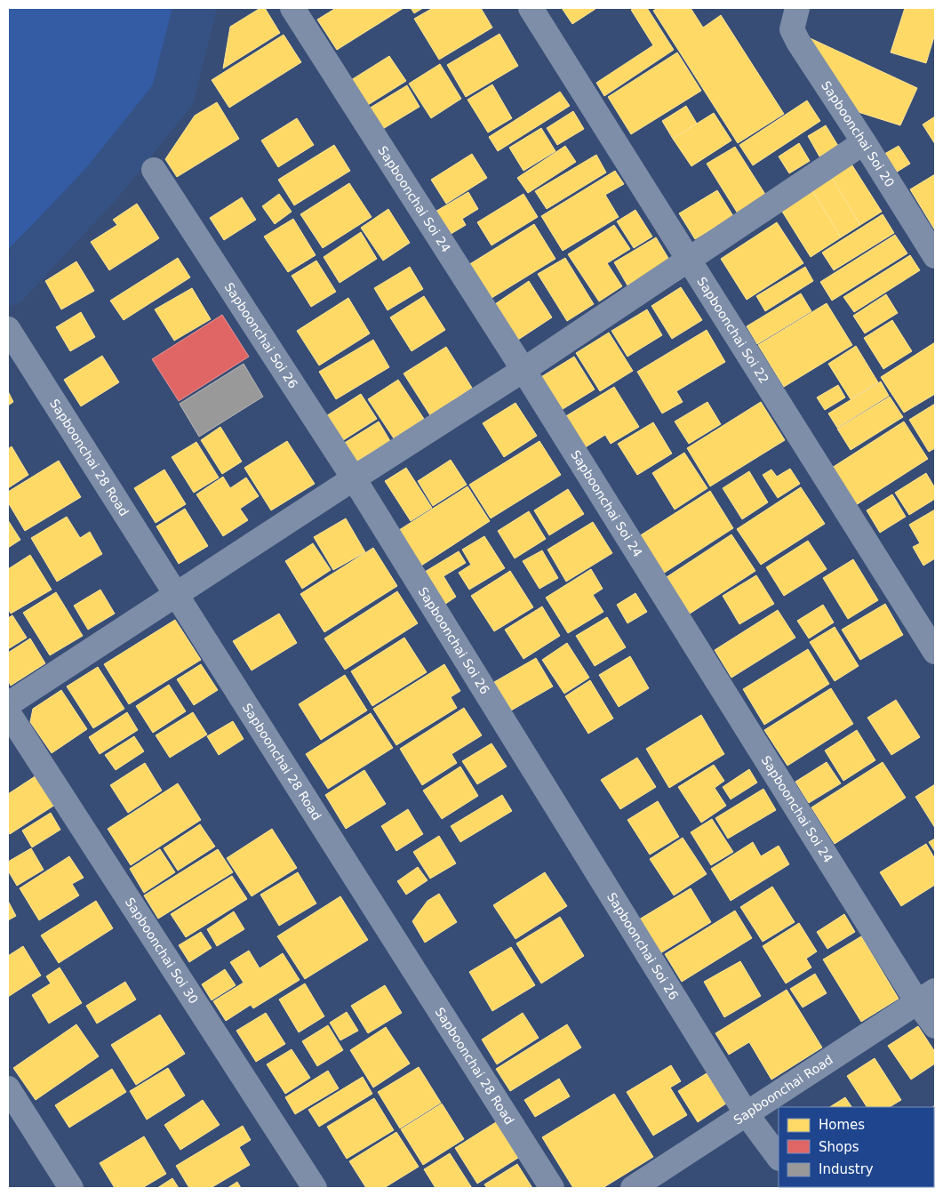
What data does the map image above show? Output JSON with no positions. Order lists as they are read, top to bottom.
{
  "streets": {
    "street": [
      "Sapboonchai Soi 20",
      "Sapboonchai Soi 24",
      "Sapboonchai Soi 22",
      "Sapboonchai Soi 26",
      "Sapboonchai 28 Road",
      "Sapboonchai Soi 30",
      "Sapboonchai Road"
    ]
  },
  "crossings": [
    ["Sapboonchai Soi 24", "Sapboonchai Road"],
    ["Sapboonchai Soi 26", "Sapboonchai Road"]
  ],
  "legend": ["Homes", "Shops", "Industry"]
}
